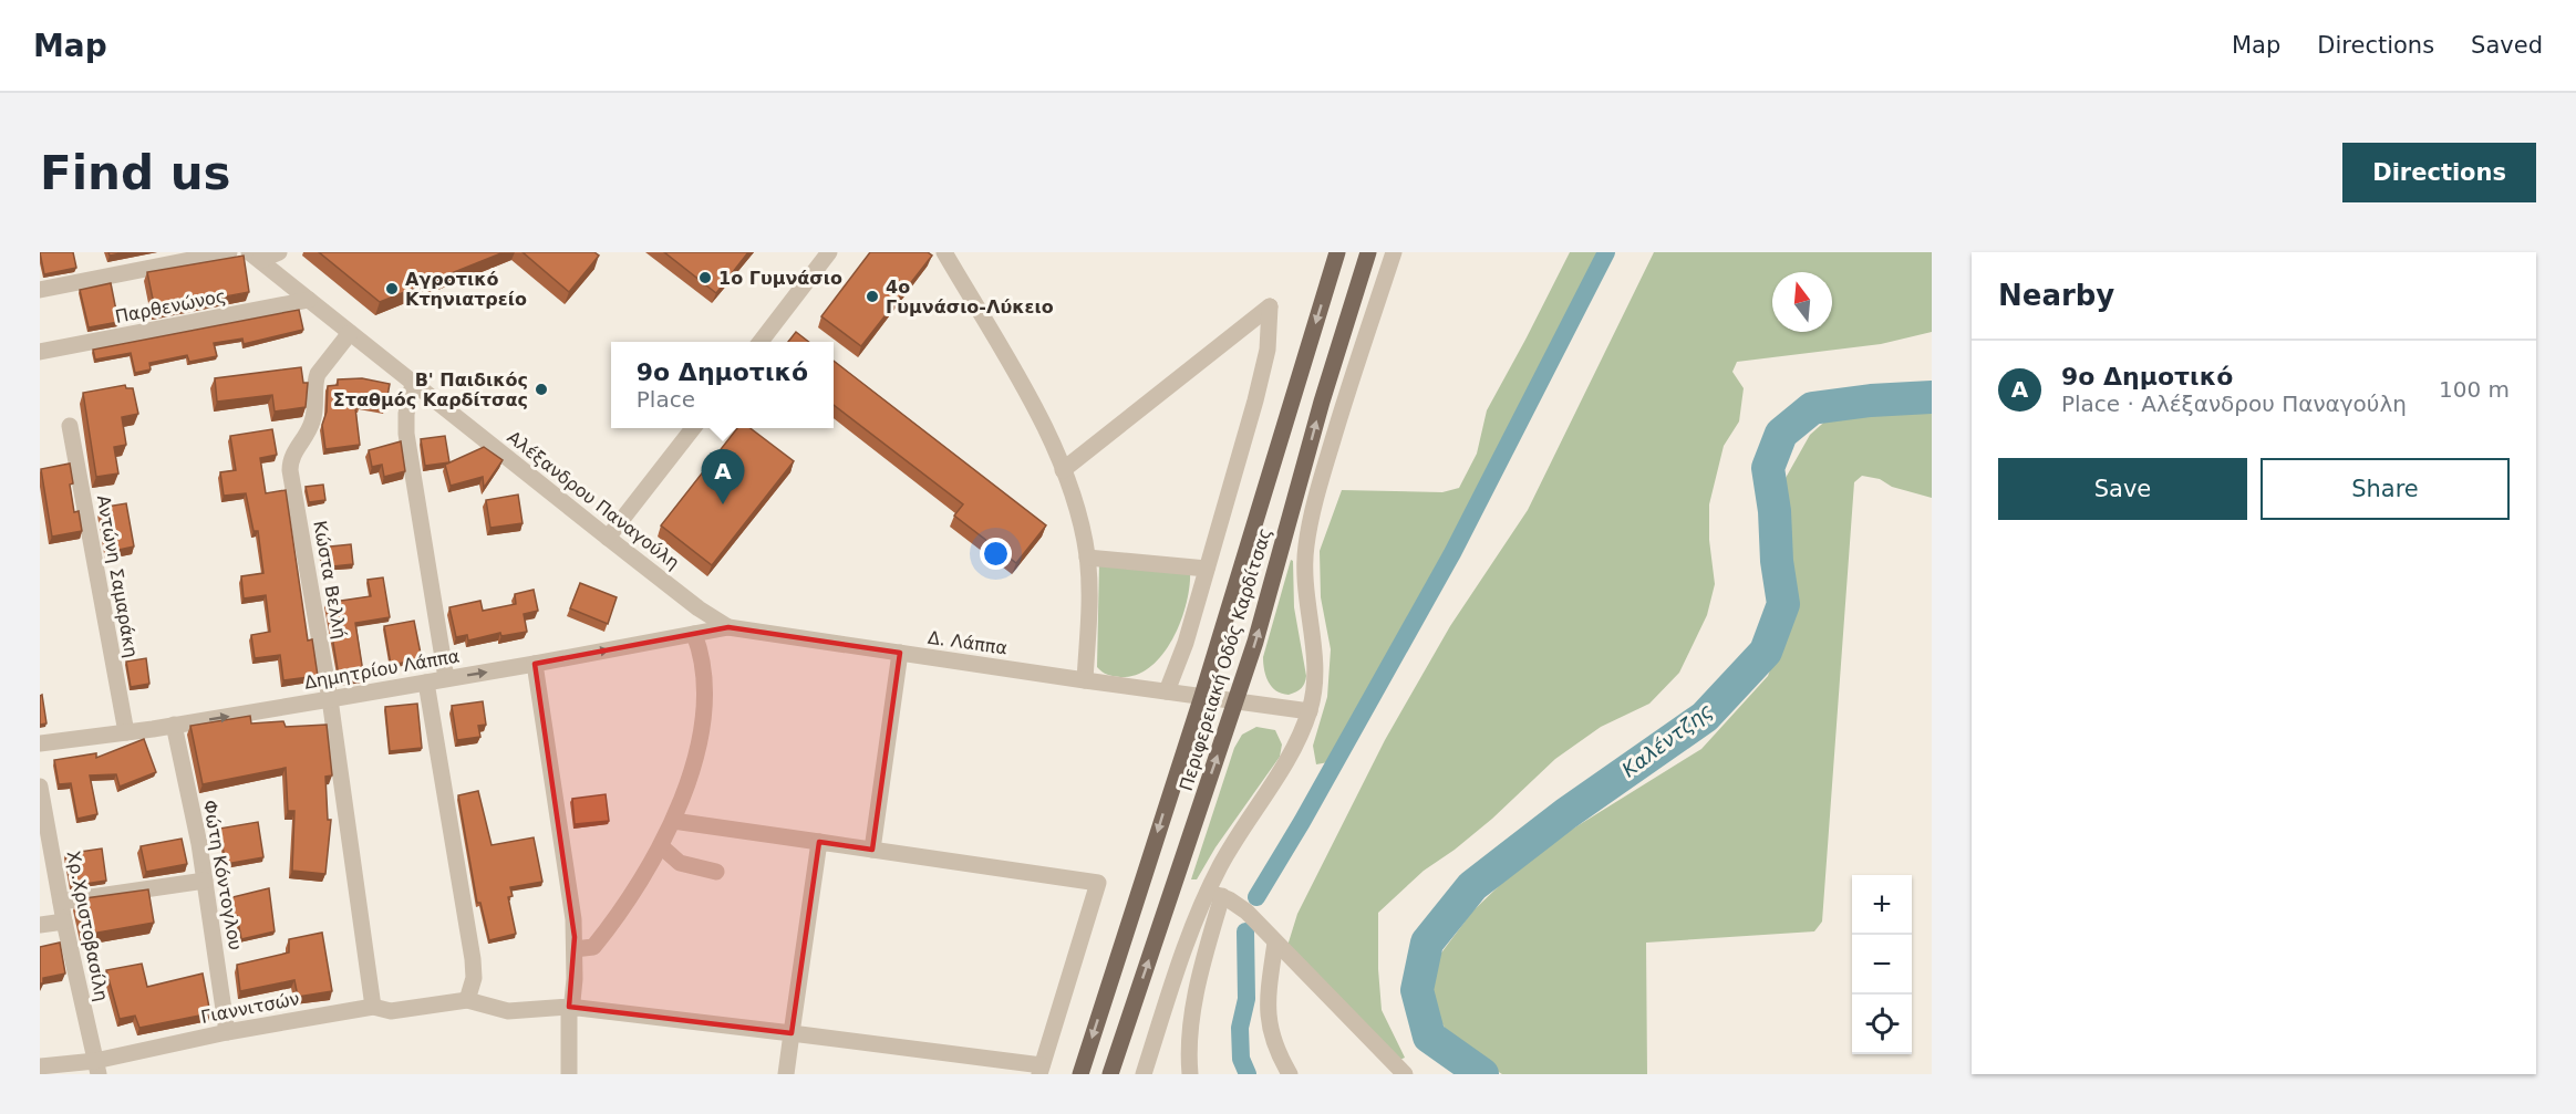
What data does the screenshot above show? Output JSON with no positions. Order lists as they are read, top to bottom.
{
  "streets": {
    "main road": ["Περιφερειακή Οδός Καρδίτσας"],
    "street": [
      "Παρθενώνος",
      "Αλέξανδρου Παναγούλη",
      "Αντώνη Σαμαράκη",
      "Κώστα Βελλή",
      "Δ. Λάππα",
      "Δημητρίου Λάππα",
      "Φώτη Κόντογλου",
      "Χρ.Χριστοβασίλη",
      "Γιαννιτσών"
    ]
  },
  "crossings": [
    ["Παρθενώνος", "Αλέξανδρου Παναγούλη"],
    ["Αλέξανδρου Παναγούλη", "Κώστα Βελλή"],
    ["Αλέξανδρου Παναγούλη", "Δ. Λάππα"],
    ["Αλέξανδρου Παναγούλη", "Δημητρίου Λάππα"],
    ["Αντώνη Σαμαράκη", "Δημητρίου Λάππα"],
    ["Κώστα Βελλή", "Δημητρίου Λάππα"],
    ["Κώστα Βελλή", "Γιαννιτσών"],
    ["Δ. Λάππα", "Περιφερειακή Οδός Καρδίτσας"],
    ["Δ. Λάππα", "Δημητρίου Λάππα"],
    ["Δημητρίου Λάππα", "Φώτη Κόντογλου"],
    ["Φώτη Κόντογλου", "Γιαννιτσών"],
    ["Χρ.Χριστοβασίλη", "Γιαννιτσών"]
  ],
  "one_way": ["Δημητρίου Λάππα"],
  "water": ["Καλέντζης"],
  "places": [
    "1ο Γυμνάσιο",
    "Αγροτικό Κτηνιατρείο",
    "4ο Γυμνάσιο-Λύκειο",
    "Β' Παιδικός Σταθμός Καρδίτσας"
  ],
  "north": "top",
  "page": {
    "header": "Map",
    "nav": ["Map", "Directions", "Saved"],
    "buttons": [
      "Directions",
      ["Save", "Share"]
    ],
    "title": "Find us",
    "heading": "Nearby",
    "list": [
      {
        "mark": "A",
        "name": "9ο Δημοτικό",
        "note": "Place · Αλέξανδρου Παναγούλη",
        "value": "100 m"
      }
    ],
    "popup": ["9ο Δημοτικό", "Place"],
    "pins": "A",
    "map_buttons": ["+", "−"]
  }
}
